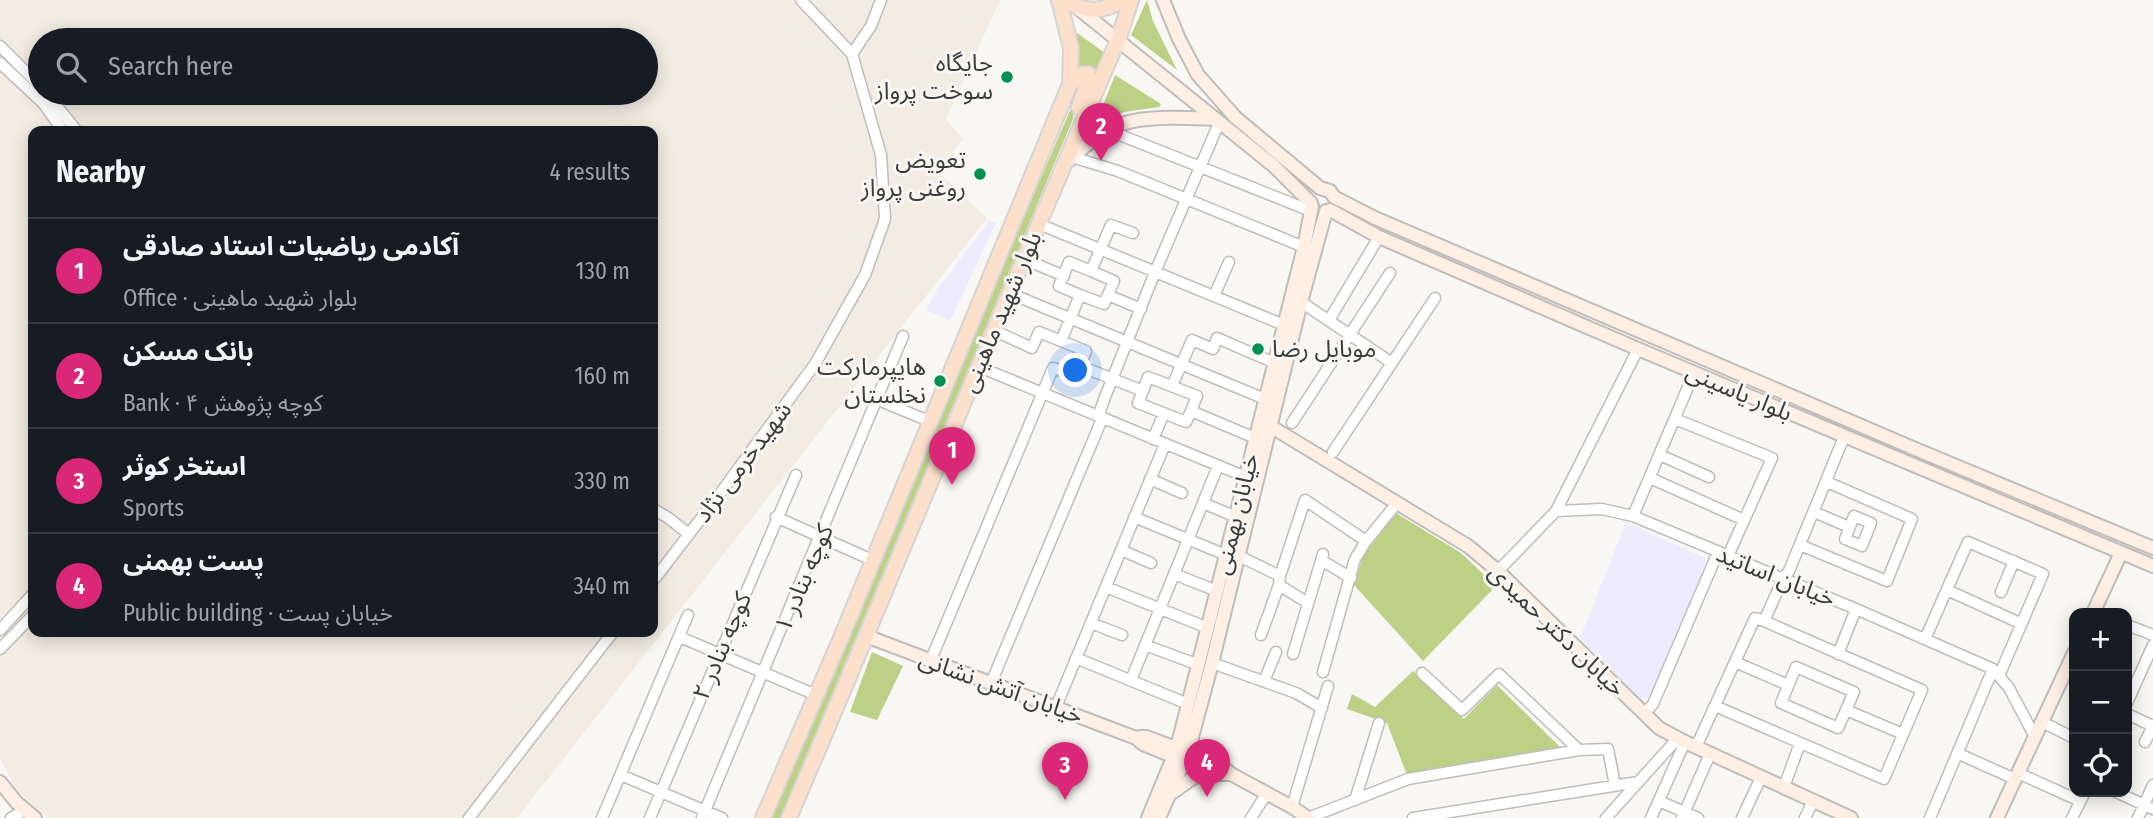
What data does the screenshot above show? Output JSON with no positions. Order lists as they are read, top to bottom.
{
  "streets": {
    "main road": ["بلوار شهید ماهینی"],
    "street": [
      "بلوار یاسینی",
      "شهیدخرمی نژاد",
      "خیابان بهمنی",
      "خیابان اساتید",
      "کوچه بنادر ۱",
      "خیابان دکتر حمیدی",
      "کوچه بنادر ۲",
      "خیابان آتش نشانی"
    ]
  },
  "crossings": [
    ["بلوار شهید ماهینی", "خیابان آتش نشانی"],
    ["بلوار یاسینی", "خیابان بهمنی"],
    ["خیابان بهمنی", "خیابان دکتر حمیدی"],
    ["خیابان بهمنی", "خیابان آتش نشانی"]
  ],
  "places": [
    "جایگاه سوخت پرواز",
    "تعویض روغنی پرواز",
    "موبایل رضا",
    "هایپرمارکت نخلستان"
  ],
  "page": {
    "search": "Search here",
    "pins": [
      "2",
      "1",
      "4",
      "3"
    ],
    "heading": ["Nearby", "4 results"],
    "list": [
      {
        "mark": "1",
        "name": "آکادمی ریاضیات استاد صادقی",
        "note": "Office · بلوار شهید ماهینی",
        "value": "130 m"
      },
      {
        "mark": "2",
        "name": "بانک مسکن",
        "note": "Bank · کوچه پژوهش ۴",
        "value": "160 m"
      },
      {
        "mark": "3",
        "name": "استخر کوثر",
        "note": "Sports",
        "value": "330 m"
      },
      {
        "mark": "4",
        "name": "پست بهمنی",
        "note": "Public building · خیابان پست",
        "value": "340 m"
      }
    ],
    "map_buttons": ["+", "−"]
  }
}
